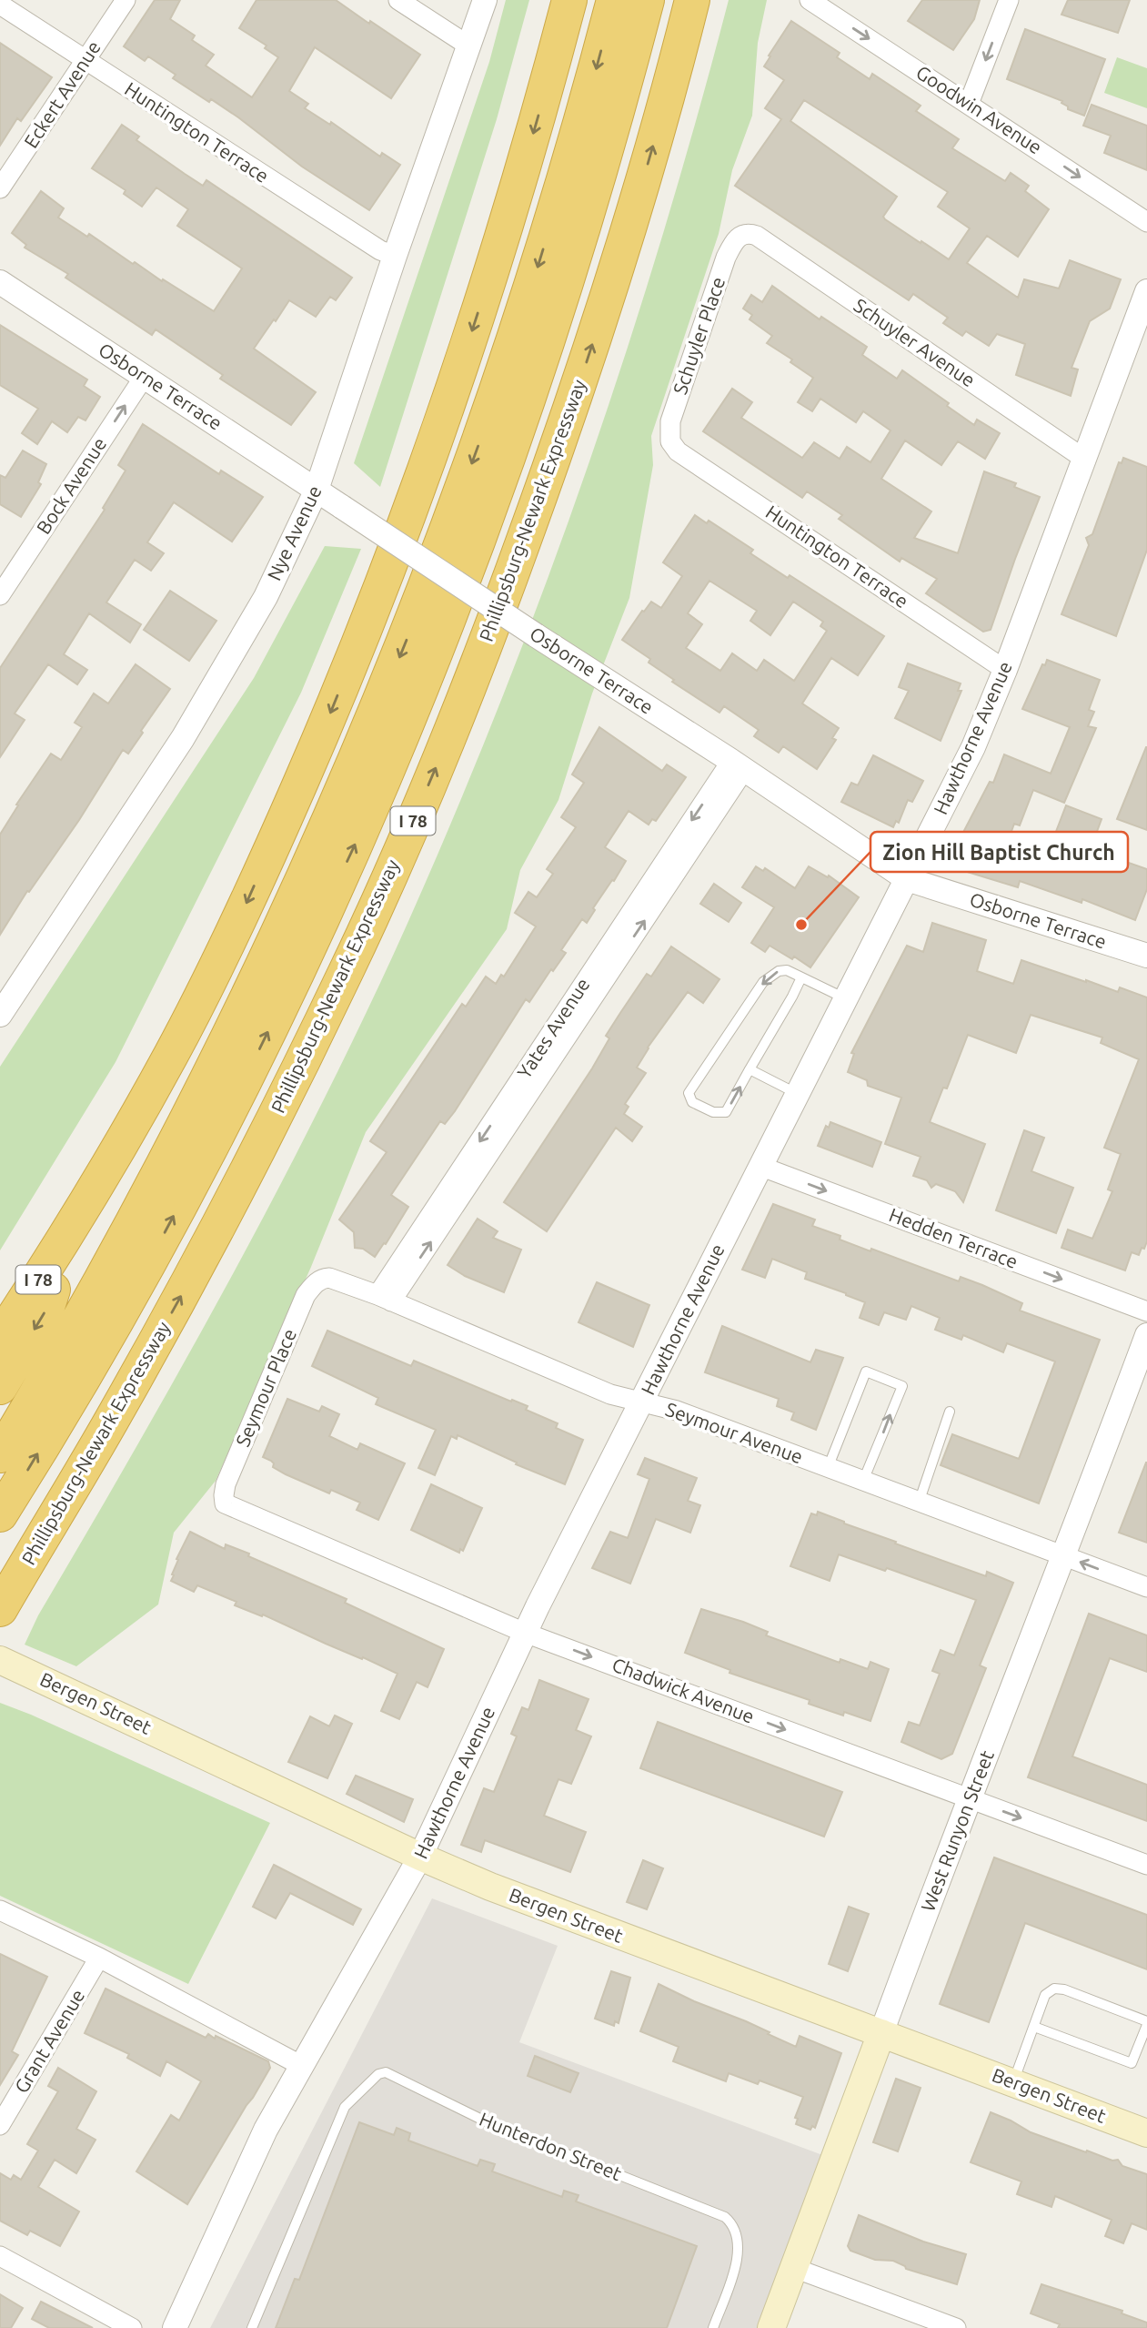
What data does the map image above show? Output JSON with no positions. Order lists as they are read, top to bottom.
{
  "streets": {
    "highway": ["Phillipsburg-Newark Expressway", "I 78"],
    "main road": ["Bergen Street", "West Runyon Street"],
    "street": [
      "Eckert Avenue",
      "Goodwin Avenue",
      "Huntington Terrace",
      "Schuyler Place",
      "Schuyler Avenue",
      "Osborne Terrace",
      "Bock Avenue",
      "Nye Avenue",
      "Hawthorne Avenue",
      "Yates Avenue",
      "Hedden Terrace",
      "Seymour Place",
      "Seymour Avenue",
      "Chadwick Avenue",
      "Grant Avenue"
    ],
    "lane": ["Hunterdon Street"]
  },
  "crossings": [
    ["Eckert Avenue", "Huntington Terrace"],
    ["Huntington Terrace", "Schuyler Place"],
    ["Huntington Terrace", "Nye Avenue"],
    ["Huntington Terrace", "Hawthorne Avenue"],
    ["Schuyler Place", "Schuyler Avenue"],
    ["Schuyler Avenue", "Hawthorne Avenue"],
    ["Osborne Terrace", "Bock Avenue"],
    ["Osborne Terrace", "Nye Avenue"],
    ["Osborne Terrace", "Hawthorne Avenue"],
    ["Osborne Terrace", "Yates Avenue"],
    ["Hawthorne Avenue", "Hedden Terrace"],
    ["Hawthorne Avenue", "Seymour Avenue"],
    ["Hawthorne Avenue", "Chadwick Avenue"],
    ["Hawthorne Avenue", "Bergen Street"],
    ["Yates Avenue", "Seymour Avenue"],
    ["Seymour Place", "Seymour Avenue"],
    ["Seymour Place", "Chadwick Avenue"],
    ["Seymour Avenue", "West Runyon Street"],
    ["Chadwick Avenue", "West Runyon Street"],
    ["Bergen Street", "West Runyon Street"]
  ],
  "one_way": [
    "Goodwin Avenue",
    "Bock Avenue",
    "Hedden Terrace",
    "Chadwick Avenue"
  ],
  "places": ["Zion Hill Baptist Church"]
}
